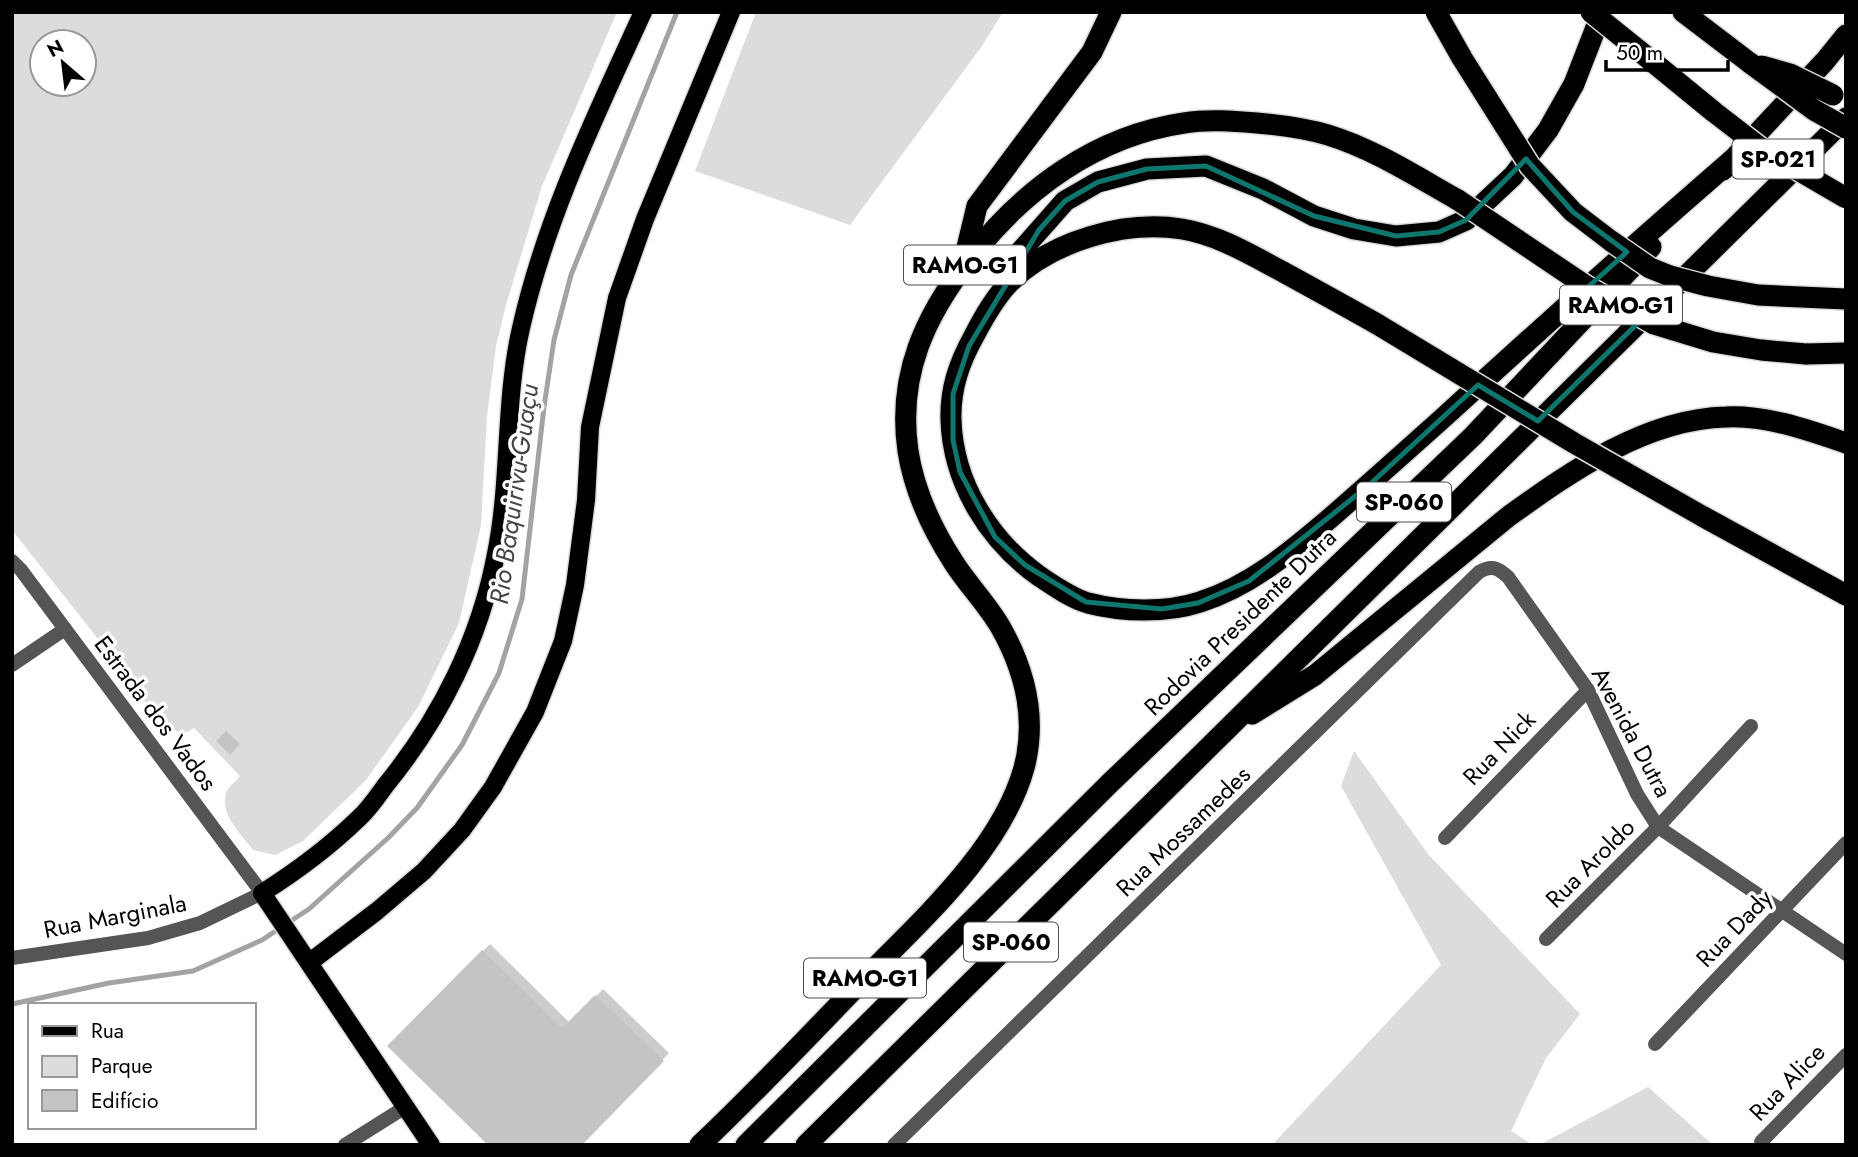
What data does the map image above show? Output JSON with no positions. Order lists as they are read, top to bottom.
{
  "streets": {
    "highway": [
      "SP-021",
      "RAMO-G1",
      "SP-060",
      "Rodovia Presidente Dutra"
    ],
    "street": [
      "Estrada dos Vados",
      "Avenida Dutra",
      "Rua Nick",
      "Rua Mossamedes",
      "Rua Aroldo",
      "Rua Marginala",
      "Rua Dady",
      "Rua Alice"
    ]
  },
  "crossings": [
    ["Estrada dos Vados", "Rua Marginala"],
    ["Avenida Dutra", "Rua Nick"],
    ["Avenida Dutra", "Rua Mossamedes"],
    ["Avenida Dutra", "Rua Aroldo"],
    ["Avenida Dutra", "Rua Dady"]
  ],
  "water": ["Rio Baquirivu-Guaçu"],
  "legend": ["Rua", "Parque", "Edifício"],
  "scale_bar": "50 m",
  "north": "top left"
}
